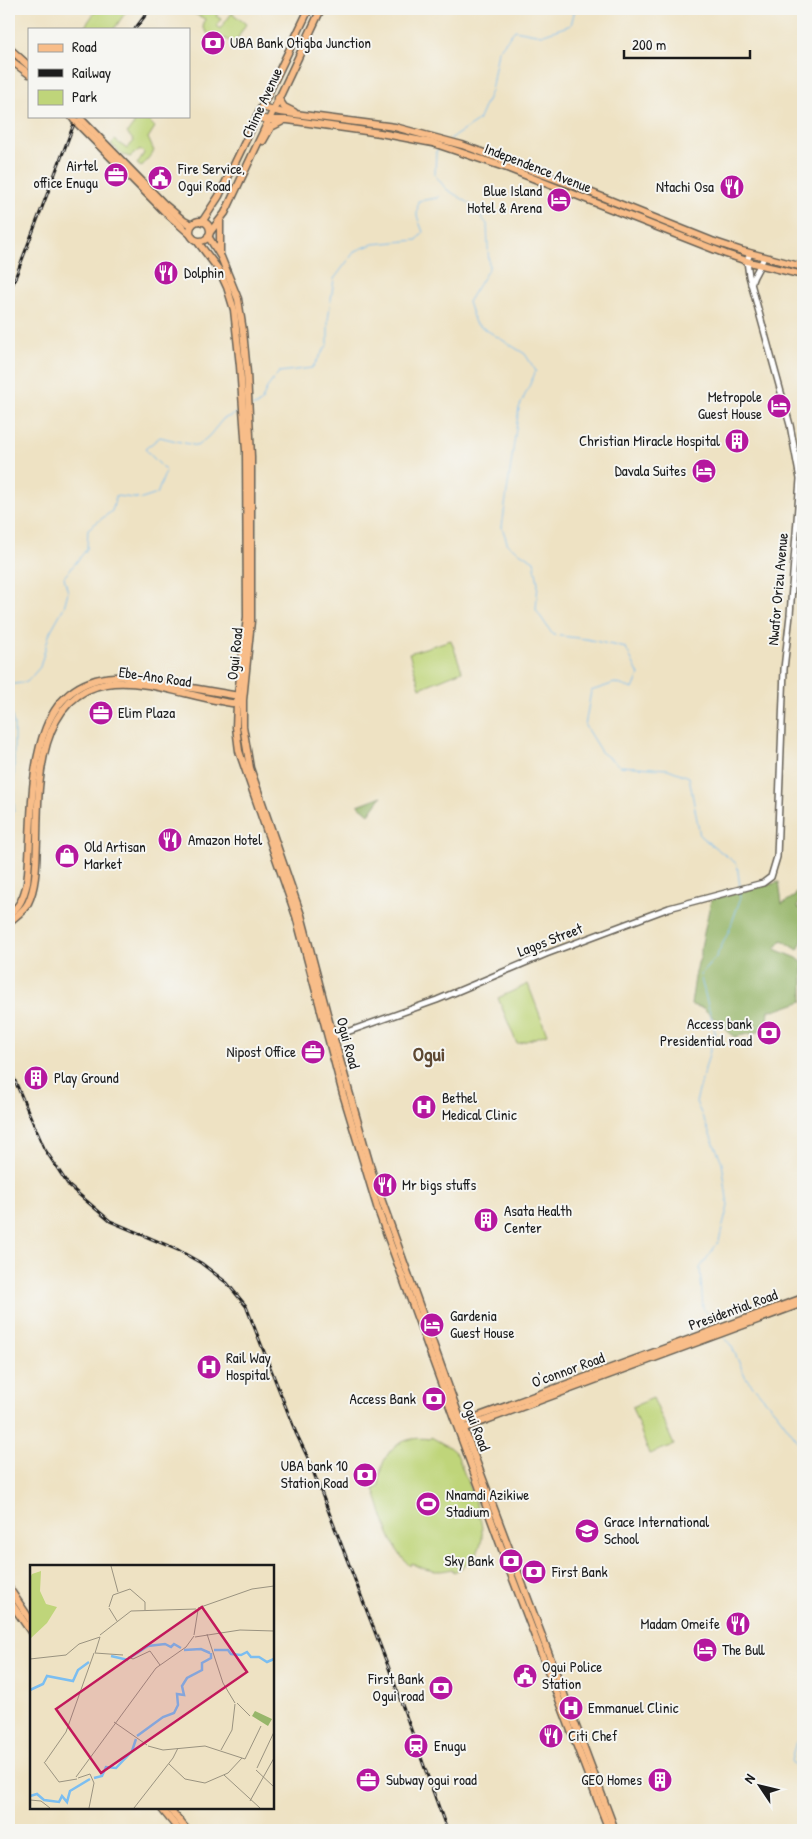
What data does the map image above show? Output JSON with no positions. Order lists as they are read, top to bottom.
{
  "streets": {
    "main road": [
      "Chime Avenue",
      "Independence Avenue",
      "Ogui Road",
      "Ebe-Ano Road",
      "Presidential Road",
      "O'connor Road"
    ],
    "street": ["Nwafor Orizu Avenue", "Lagos Street"]
  },
  "crossings": [
    ["Chime Avenue", "Independence Avenue"],
    ["Chime Avenue", "Ogui Road"],
    ["Independence Avenue", "Nwafor Orizu Avenue"],
    ["Nwafor Orizu Avenue", "Lagos Street"],
    ["Ogui Road", "Ebe-Ano Road"],
    ["Ogui Road", "Lagos Street"],
    ["Ogui Road", "O'connor Road"],
    ["Presidential Road", "O'connor Road"]
  ],
  "districts": ["Ogui"],
  "places": {
    "bank": [
      "UBA Bank Otigba Junction",
      "Access bank Presidential road",
      "Access Bank",
      "UBA bank 10 Station Road",
      "Sky Bank",
      "First Bank",
      "First Bank Ogui road"
    ],
    "office": [
      "Airtel office Enugu",
      "Elim Plaza",
      "Nipost Office",
      "Subway ogui road"
    ],
    "public building": ["Fire Service, Ogui Road", "Ogui Police Station"],
    "restaurant": [
      "Ntachi Osa",
      "Dolphin",
      "Amazon Hotel",
      "Mr bigs stuffs",
      "Madam Omeife",
      "Citi Chef"
    ],
    "hotel": [
      "Blue Island Hotel & Arena",
      "Metropole Guest House",
      "Davala Suites",
      "Gardenia Guest House",
      "The Bull"
    ],
    "building": [
      "Christian Miracle Hospital",
      "Play Ground",
      "Asata Health Center",
      "GEO Homes"
    ],
    "shop": ["Old Artisan Market"],
    "hospital": ["Bethel Medical Clinic", "Rail Way Hospital", "Emmanuel Clinic"],
    "sports": ["Nnamdi Azikiwe Stadium"],
    "school or university": ["Grace International School"],
    "station": ["Enugu"]
  },
  "legend": ["Road", "Railway", "Park"],
  "scale_bar": "200 m",
  "north": "top left"
}
